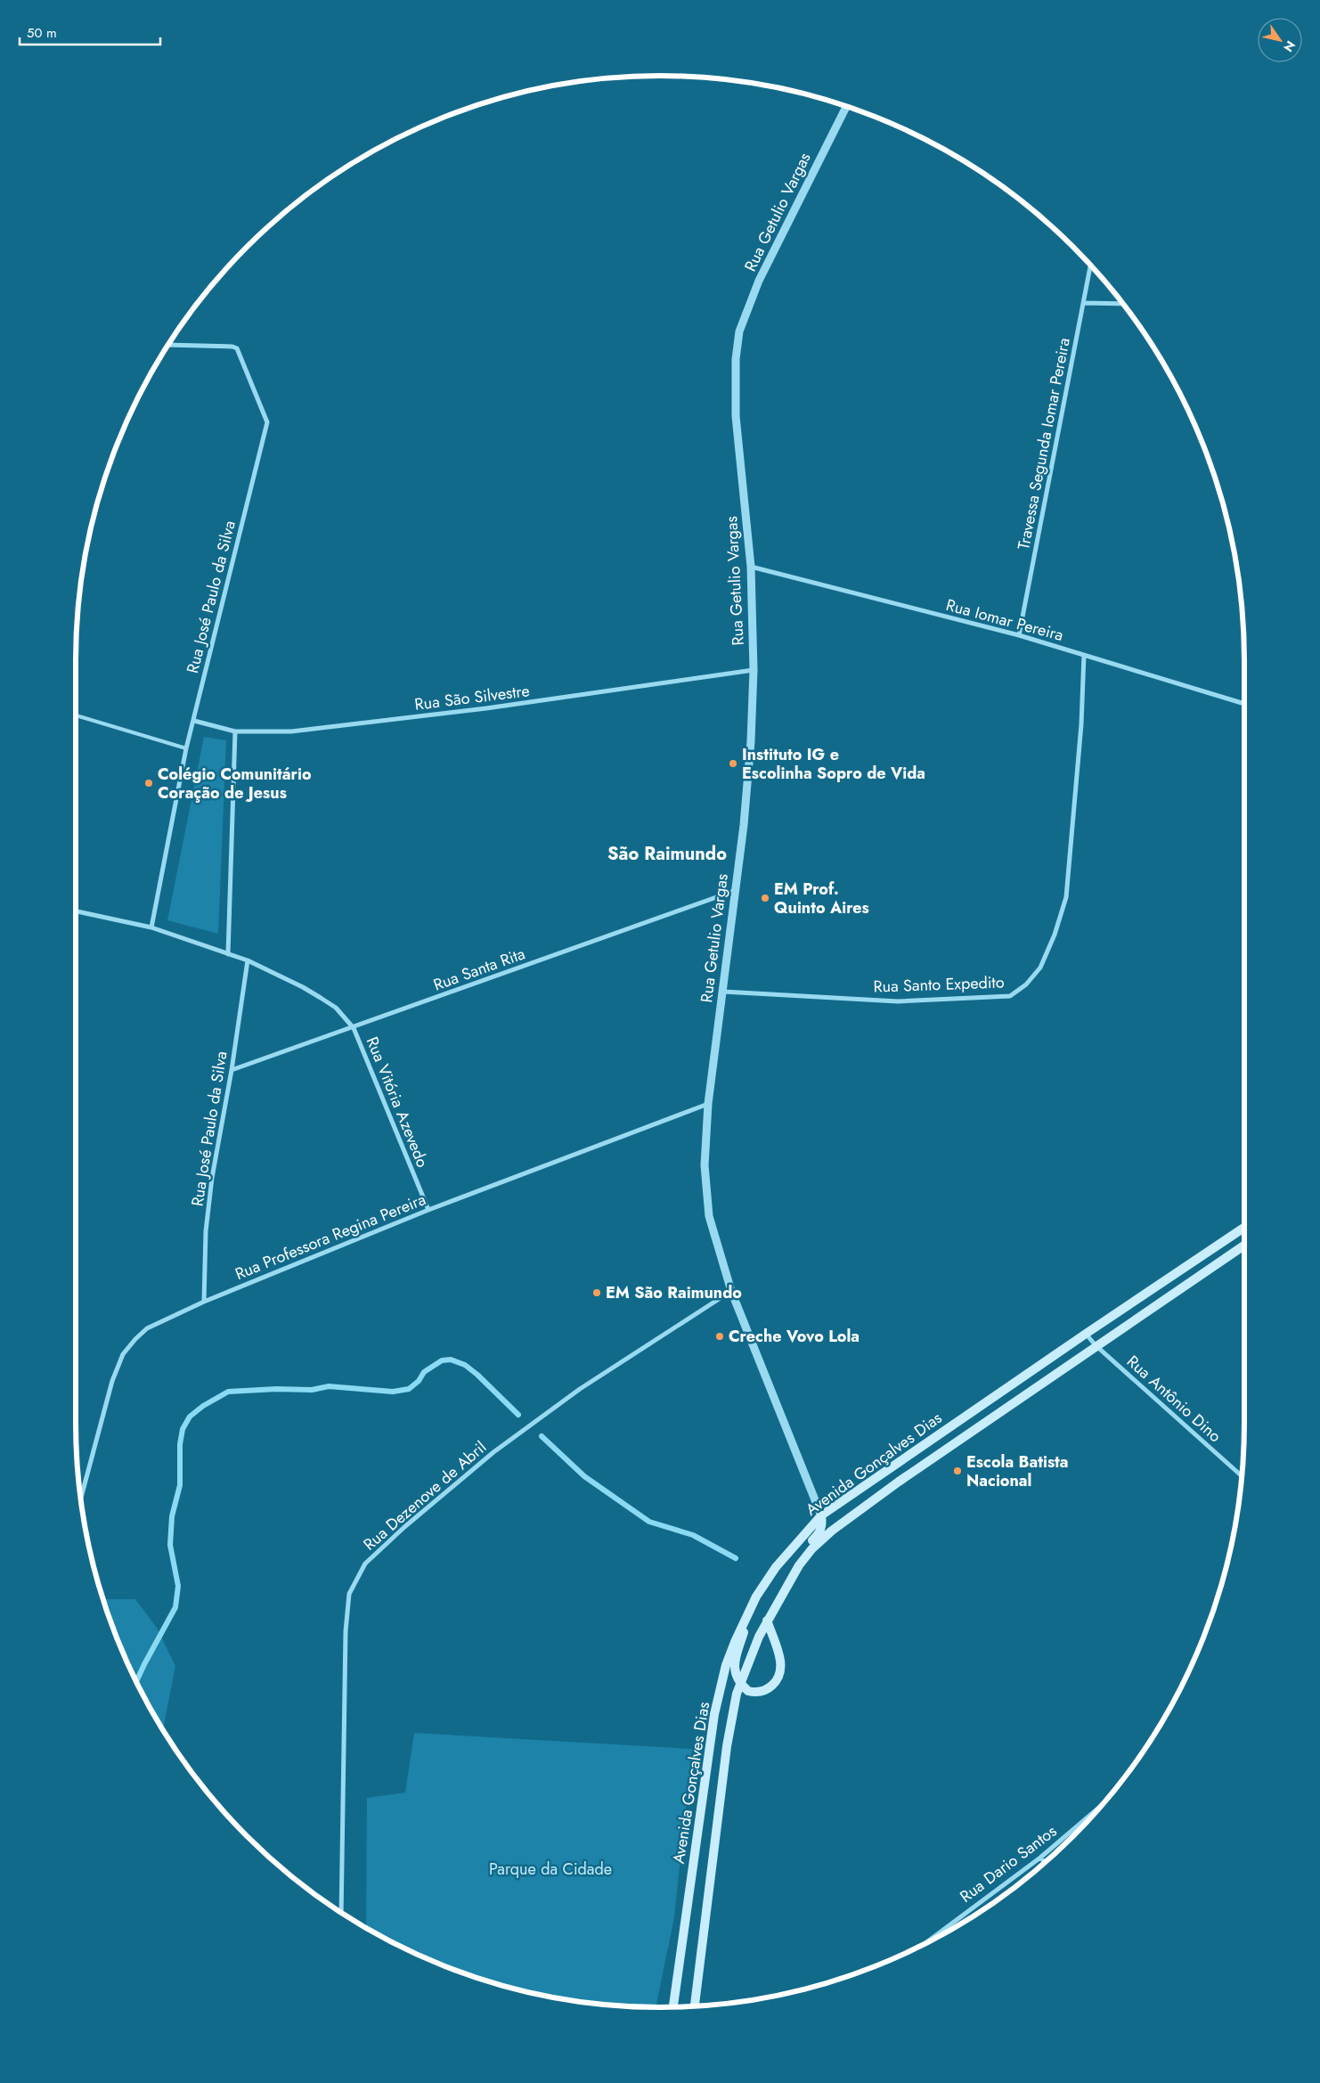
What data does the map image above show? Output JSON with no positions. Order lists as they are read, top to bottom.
{
  "streets": {
    "main road": ["Avenida Gonçalves Dias"],
    "street": [
      "Rua Getulio Vargas",
      "Travessa Segunda Iomar Pereira",
      "Rua José Paulo da Silva",
      "Rua Iomar Pereira",
      "Rua São Silvestre",
      "Rua Santa Rita",
      "Rua Santo Expedito",
      "Rua Vitória Azevedo",
      "Rua Professora Regina Pereira",
      "Rua Antônio Dino",
      "Rua Dezenove de Abril",
      "Rua Dario Santos"
    ]
  },
  "crossings": [
    ["Rua Getulio Vargas", "Rua Iomar Pereira"],
    ["Rua Getulio Vargas", "Rua São Silvestre"],
    ["Rua Getulio Vargas", "Rua Santa Rita"],
    ["Rua Getulio Vargas", "Rua Santo Expedito"],
    ["Rua Getulio Vargas", "Rua Professora Regina Pereira"],
    ["Rua Getulio Vargas", "Avenida Gonçalves Dias"],
    ["Rua Getulio Vargas", "Rua Dezenove de Abril"],
    ["Travessa Segunda Iomar Pereira", "Rua Iomar Pereira"],
    ["Rua José Paulo da Silva", "Rua São Silvestre"],
    ["Rua José Paulo da Silva", "Rua Santa Rita"],
    ["Rua José Paulo da Silva", "Rua Vitória Azevedo"],
    ["Rua José Paulo da Silva", "Rua Professora Regina Pereira"],
    ["Rua Iomar Pereira", "Rua Santo Expedito"],
    ["Rua Santa Rita", "Rua Vitória Azevedo"],
    ["Rua Vitória Azevedo", "Rua Professora Regina Pereira"],
    ["Rua Antônio Dino", "Avenida Gonçalves Dias"]
  ],
  "districts": ["São Raimundo"],
  "parks": ["Parque da Cidade"],
  "places": [
    "Instituto IG e Escolinha Sopro de Vida",
    "Colégio Comunitário Coração de Jesus",
    "EM Prof. Quinto Aires",
    "EM São Raimundo",
    "Creche Vovo Lola",
    "Escola Batista Nacional"
  ],
  "scale_bar": "50 m",
  "north": "bottom right"
}
